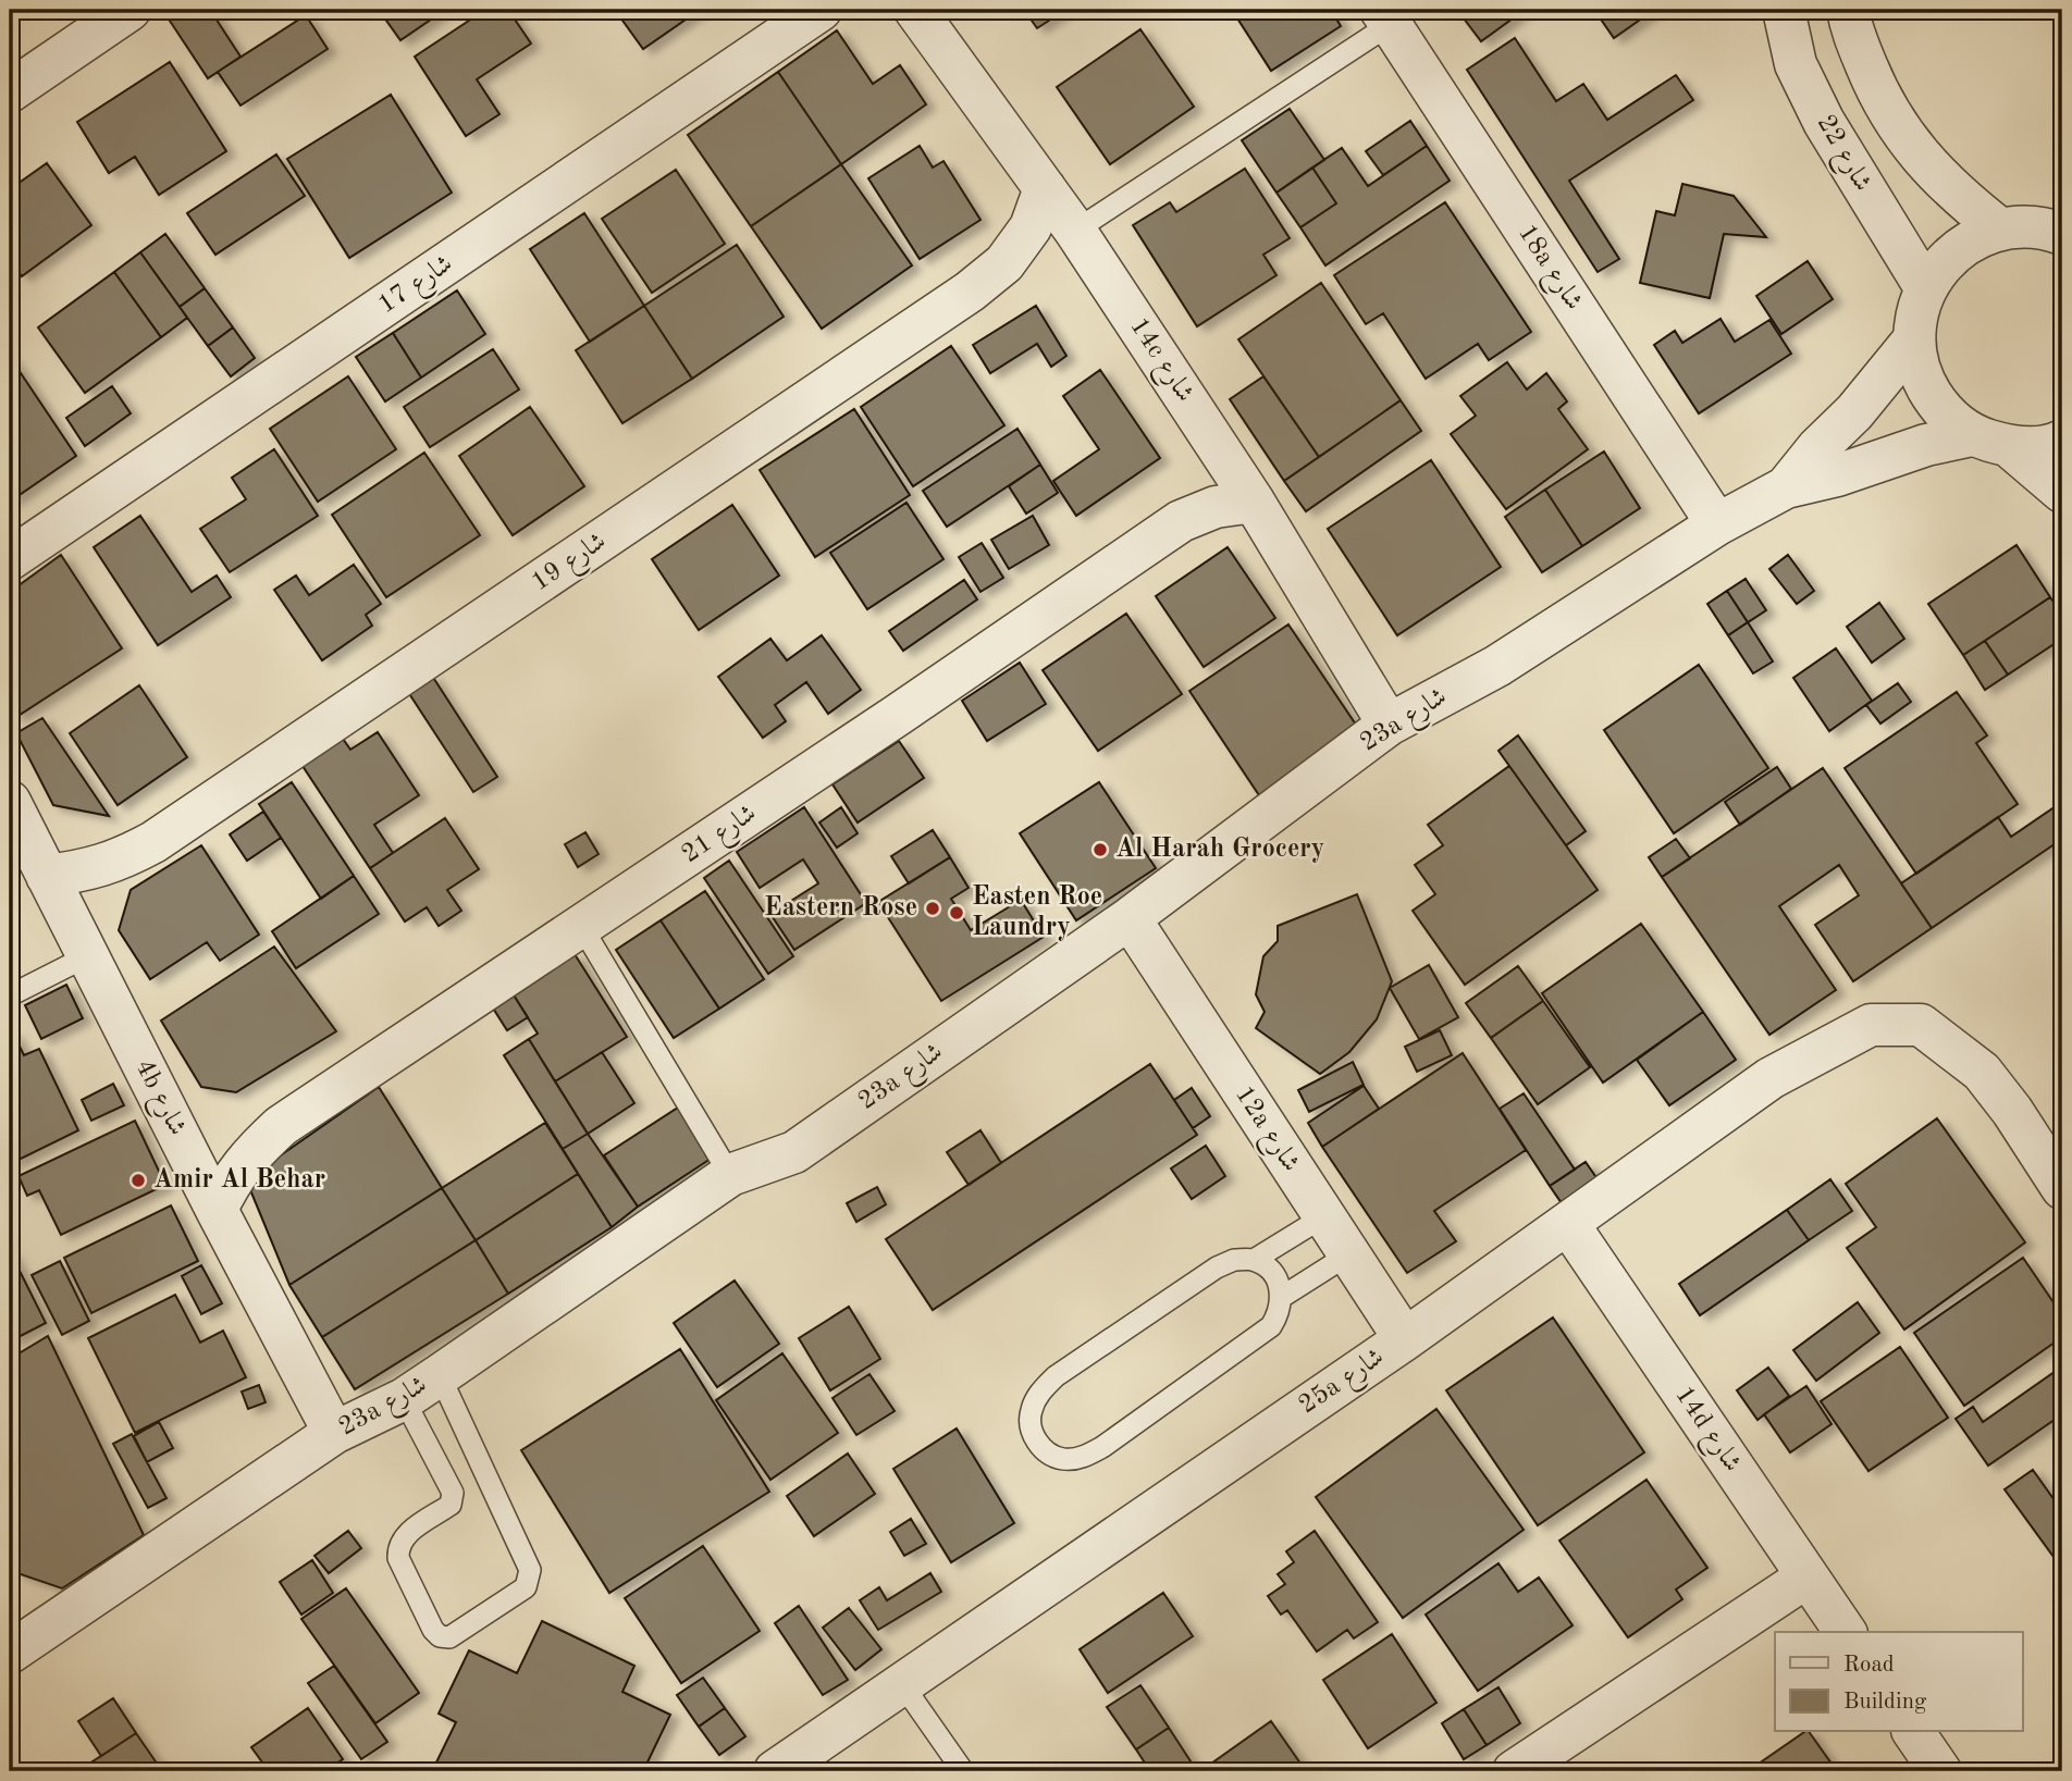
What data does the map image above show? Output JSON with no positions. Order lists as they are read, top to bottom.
{
  "streets": {
    "street": [
      "شارع 22",
      "18a شارع",
      "شارع 17",
      "14c شارع",
      "شارع 19",
      "23a شارع",
      "شارع 21",
      "4b شارع",
      "12a شارع",
      "25a شارع",
      "14d شارع"
    ]
  },
  "crossings": [
    ["18a شارع", "23a شارع"],
    ["14c شارع", "شارع 19"],
    ["14c شارع", "23a شارع"],
    ["14c شارع", "شارع 21"],
    ["شارع 19", "4b شارع"],
    ["23a شارع", "4b شارع"],
    ["23a شارع", "12a شارع"],
    ["شارع 21", "4b شارع"],
    ["12a شارع", "25a شارع"],
    ["25a شارع", "14d شارع"]
  ],
  "places": [
    "Al Harah Grocery",
    "Eastern Rose",
    "Easten Roe Laundry",
    "Amir Al Behar"
  ],
  "legend": ["Road", "Building"]
}
